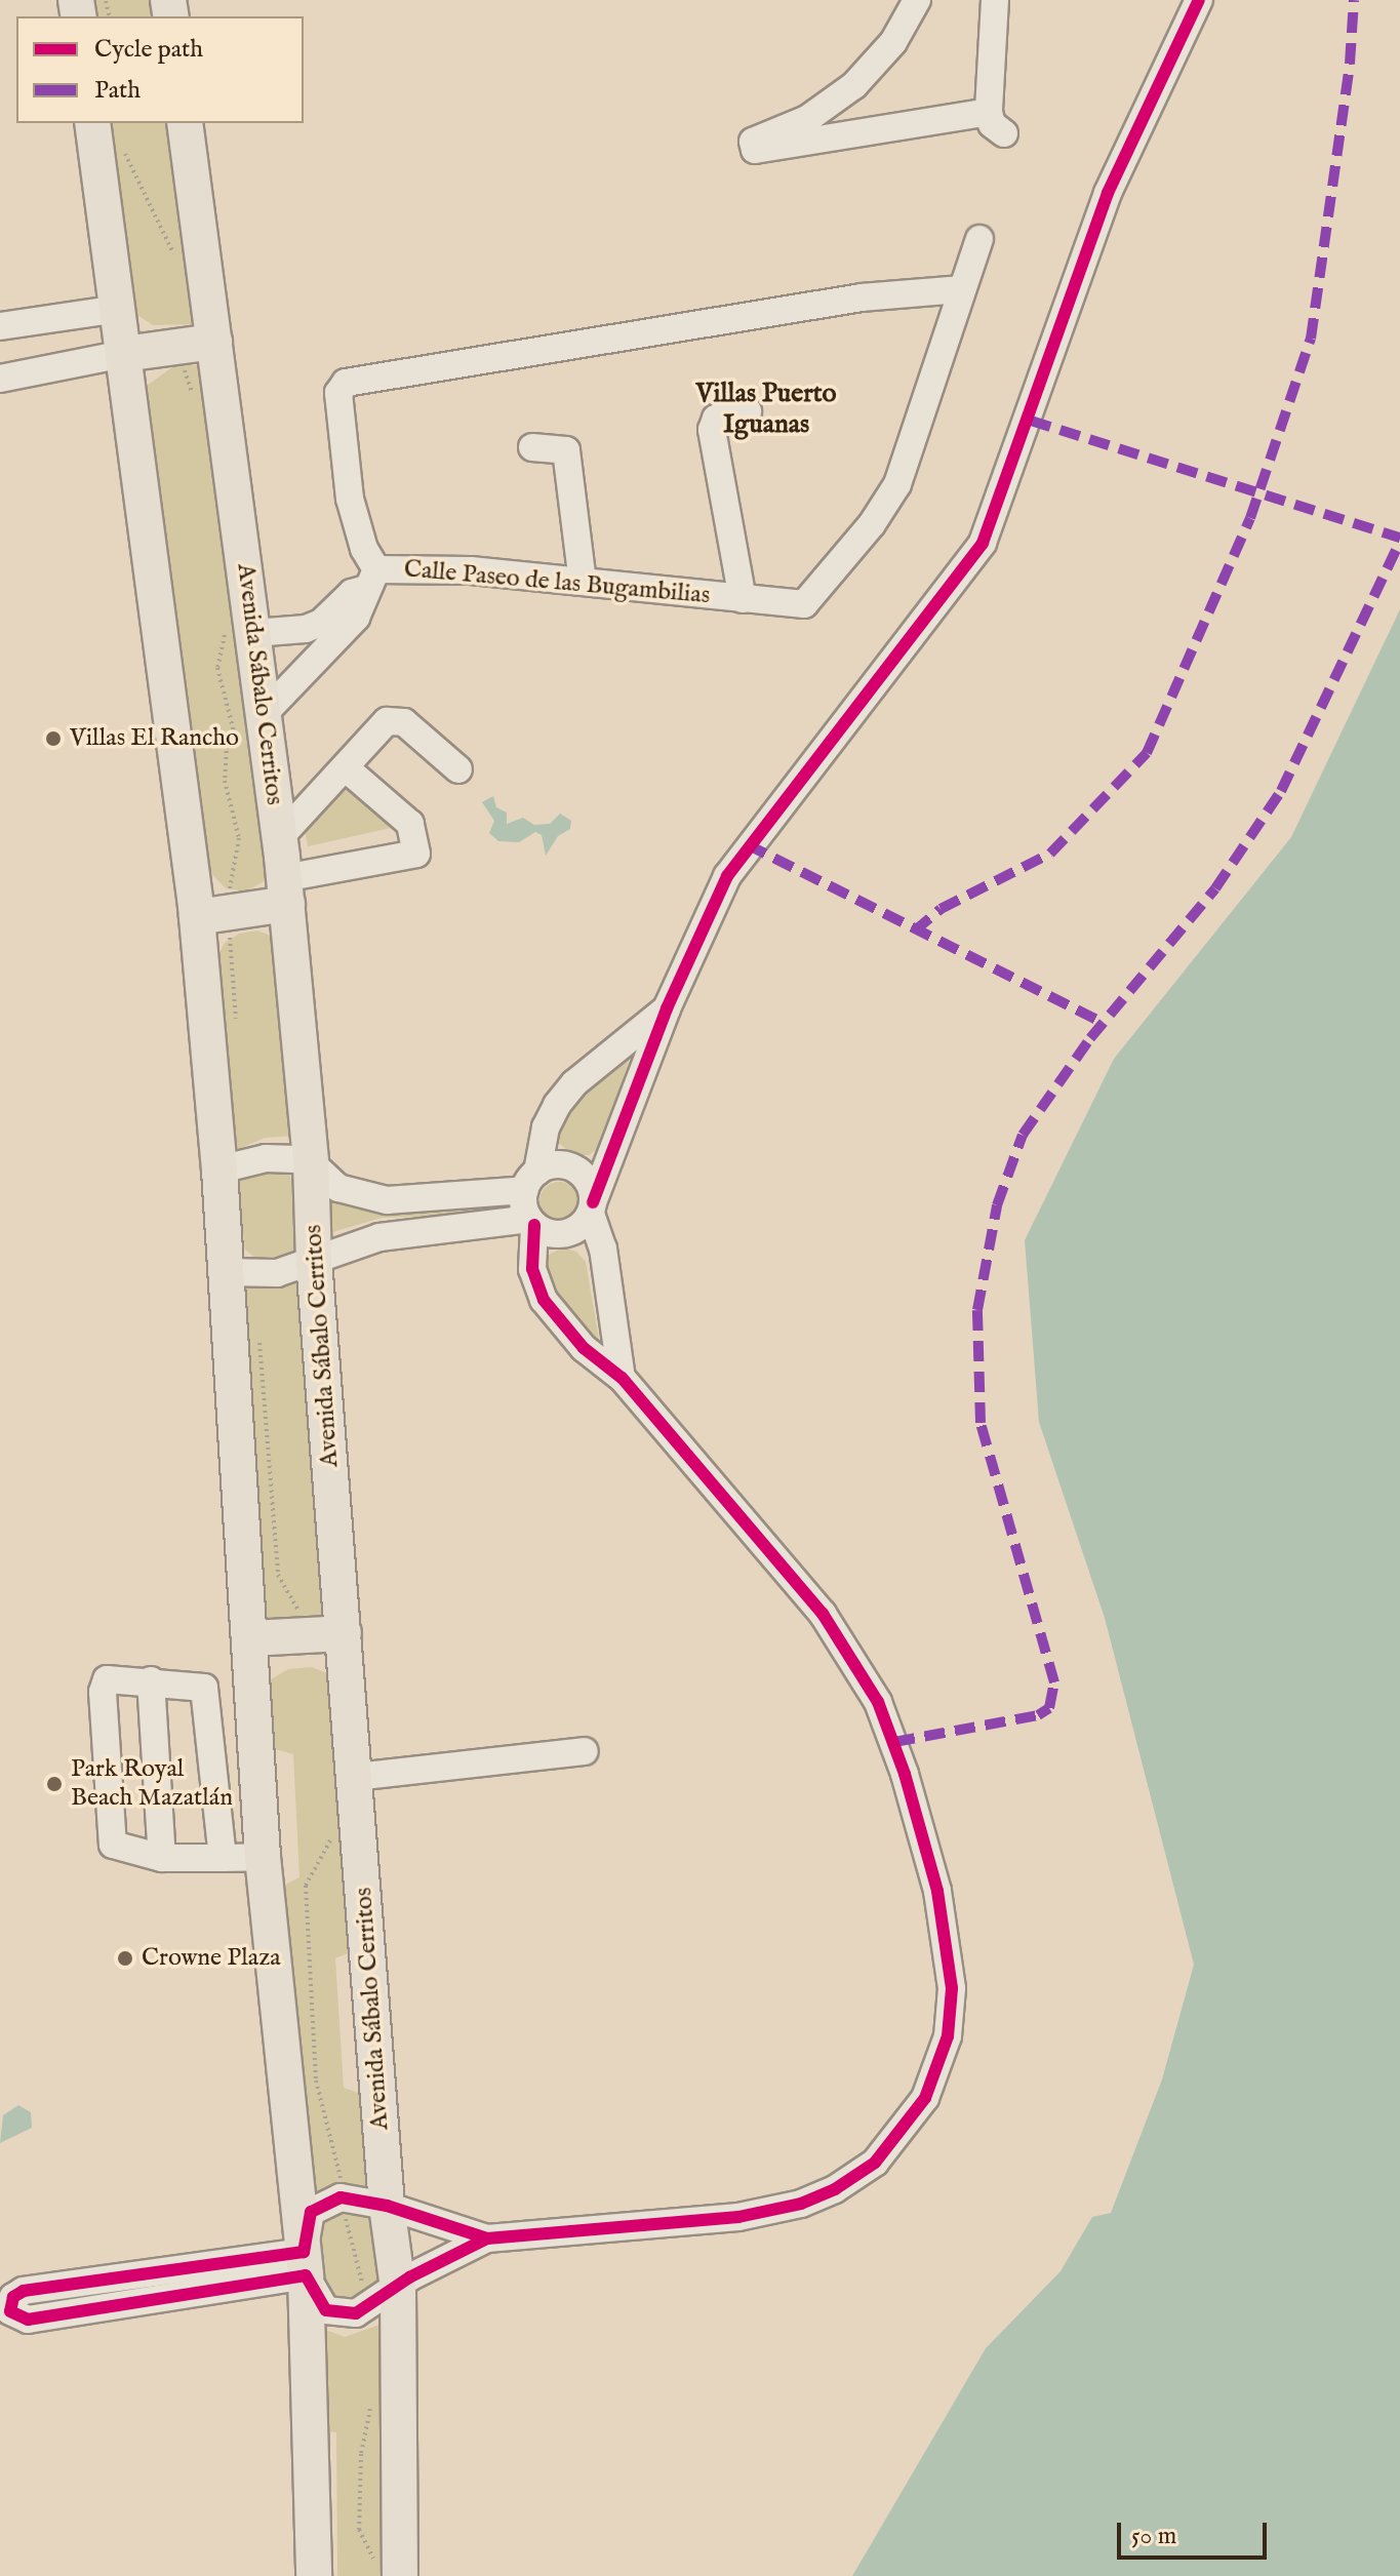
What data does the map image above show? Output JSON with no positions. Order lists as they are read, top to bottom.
{
  "streets": {
    "main road": ["Avenida Sábalo Cerritos"],
    "street": ["Calle Paseo de las Bugambilias"]
  },
  "crossings": [
    ["Calle Paseo de las Bugambilias", "Avenida Sábalo Cerritos"]
  ],
  "districts": ["Villas Puerto Iguanas"],
  "places": ["Villas El Rancho", "Park Royal Beach Mazatlán", "Crowne Plaza"],
  "legend": ["Cycle path", "Path"],
  "scale_bar": "50 m"
}
